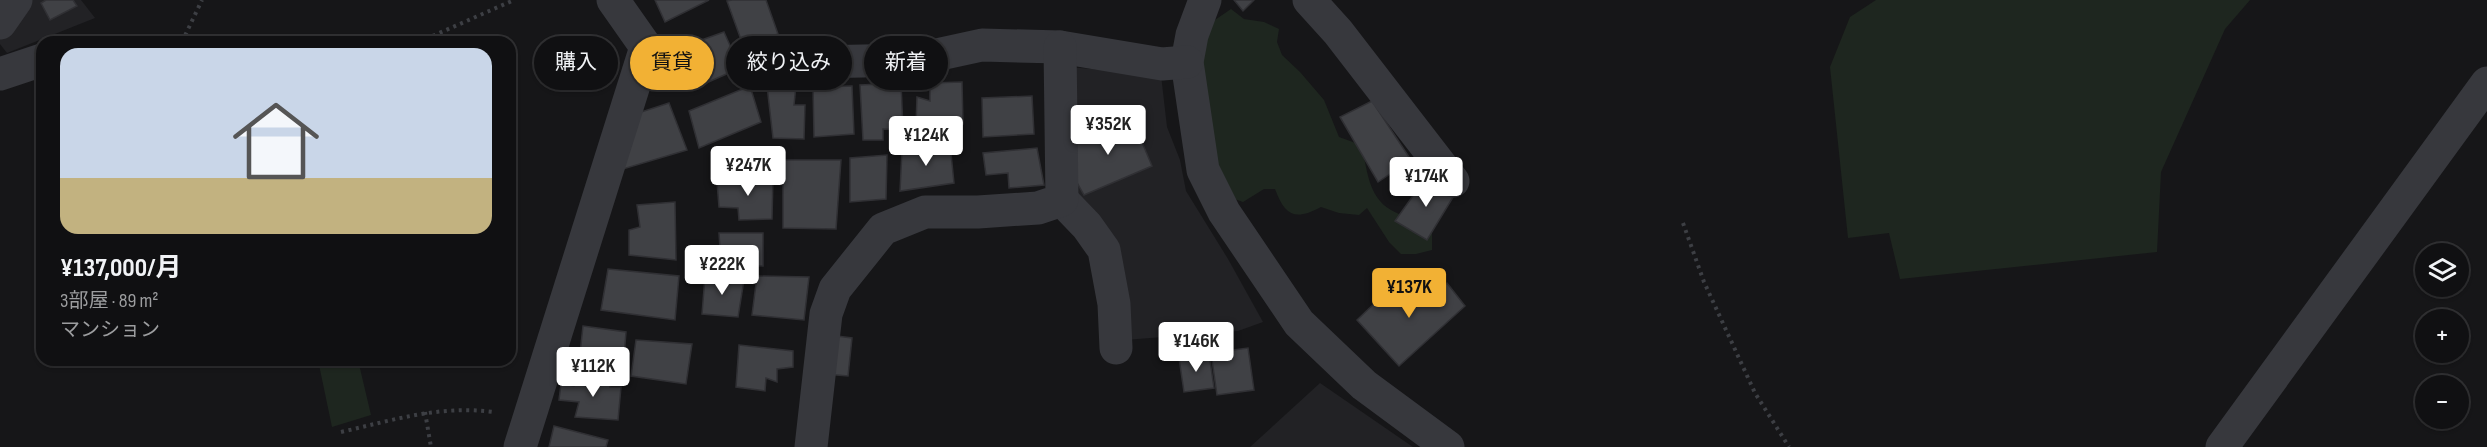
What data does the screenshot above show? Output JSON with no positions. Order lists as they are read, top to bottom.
{
  "page": {
    "chip": [
      "購入",
      "賃貸",
      "絞り込み",
      "新着"
    ],
    "list": [
      {
        "name": "¥137,000/月",
        "note": "3部屋 · 89 m² · マンション"
      }
    ],
    "price": [
      "¥352K",
      "¥124K",
      "¥247K",
      "¥174K",
      "¥222K",
      "¥137K",
      "¥146K",
      "¥112K"
    ],
    "map_buttons": ["+", "−"]
  }
}
